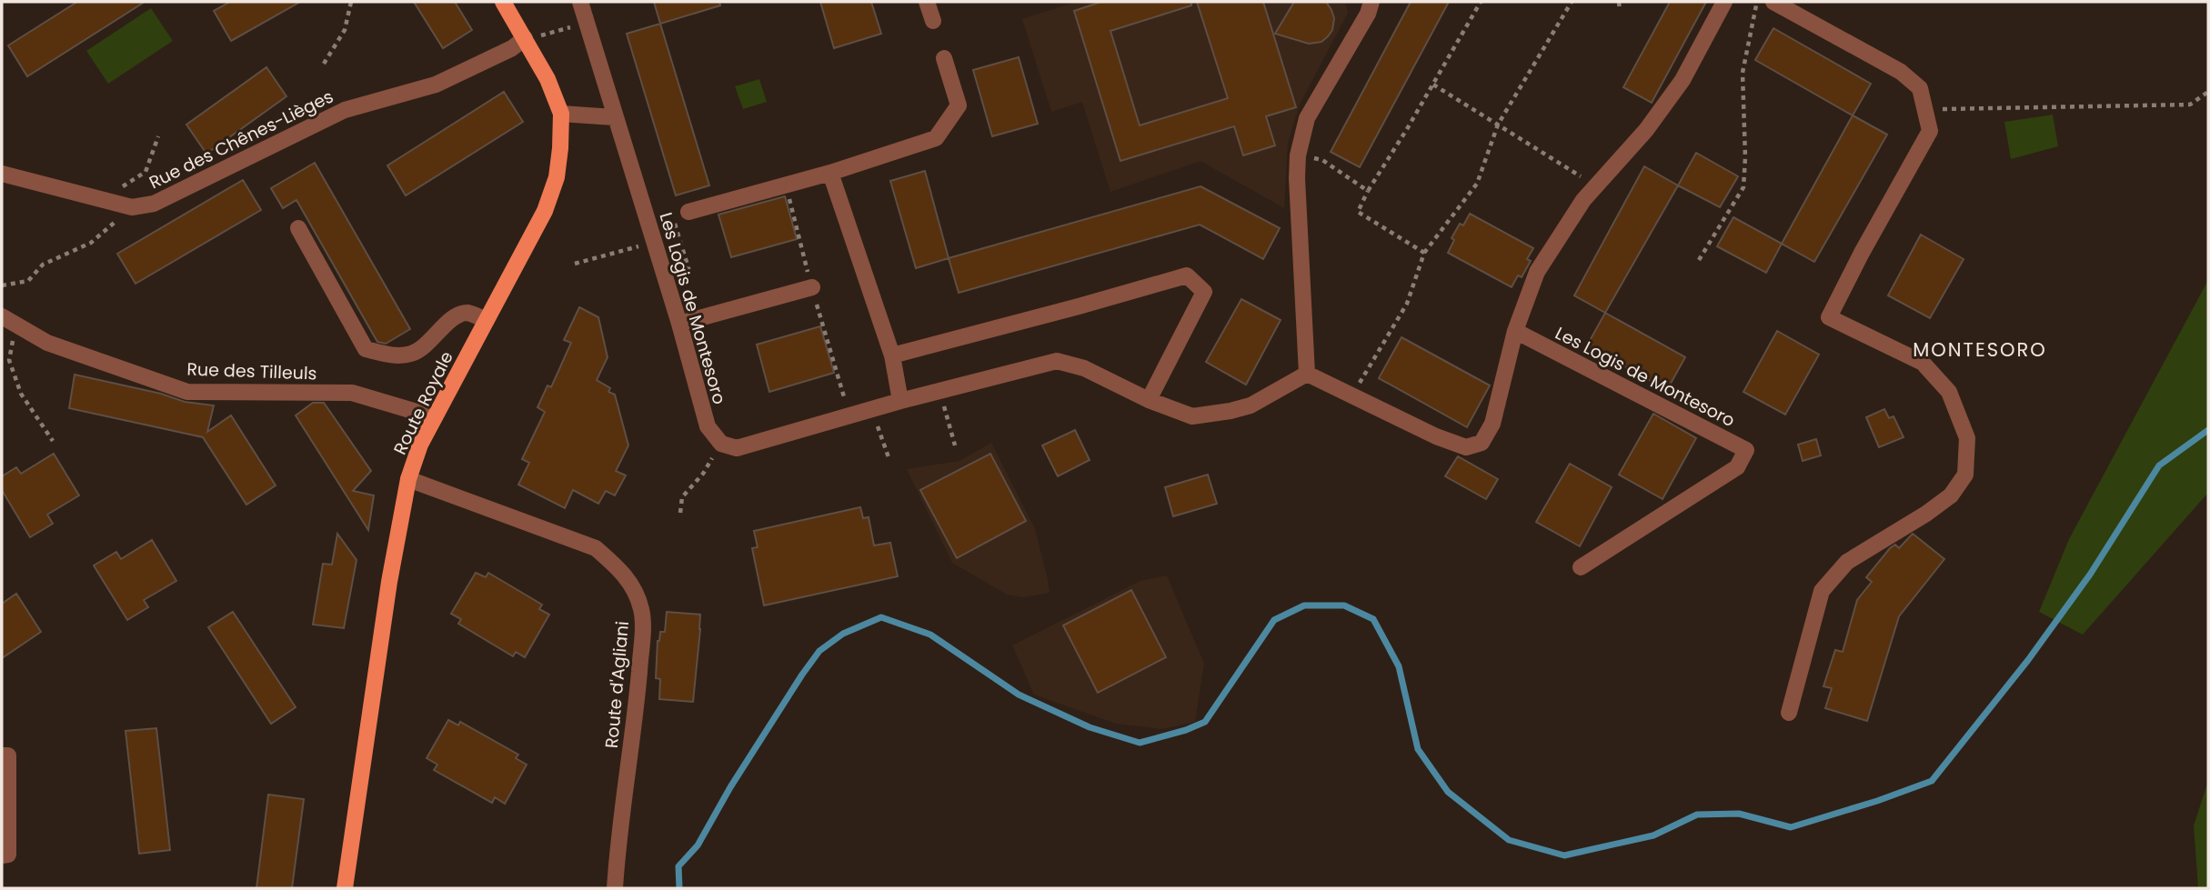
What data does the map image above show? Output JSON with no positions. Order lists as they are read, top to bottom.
{
  "streets": {
    "main road": ["Route Royale"],
    "street": [
      "Rue des Chênes-Lièges",
      "Les Logis de Montesoro",
      "Rue des Tilleuls",
      "Route d'Agliani"
    ]
  },
  "crossings": [
    ["Rue des Chênes-Lièges", "Route Royale"],
    ["Rue des Tilleuls", "Route Royale"],
    ["Route Royale", "Route d'Agliani"]
  ],
  "districts": ["MONTESORO"]
}
